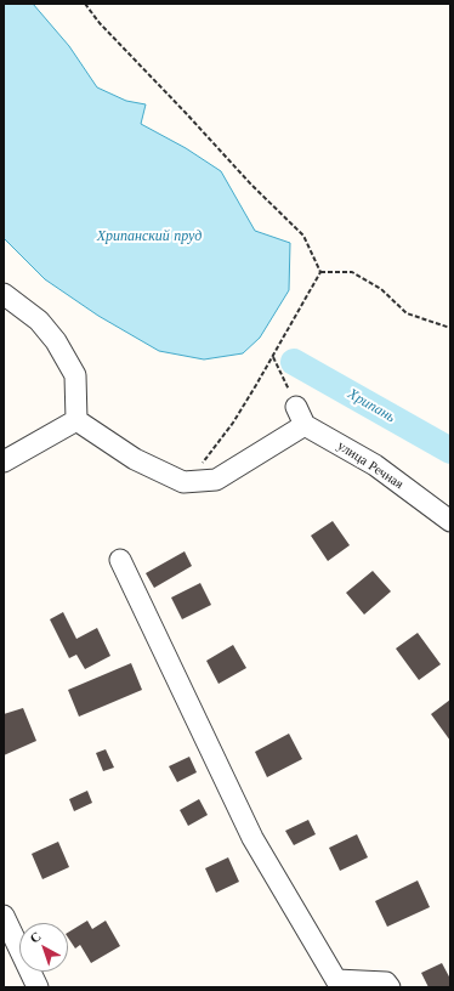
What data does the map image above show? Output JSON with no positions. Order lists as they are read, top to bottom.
{
  "streets": {
    "street": ["улица Речная"]
  },
  "water": ["Хрипанский пруд", "Хрипань"],
  "north": "top left"
}
